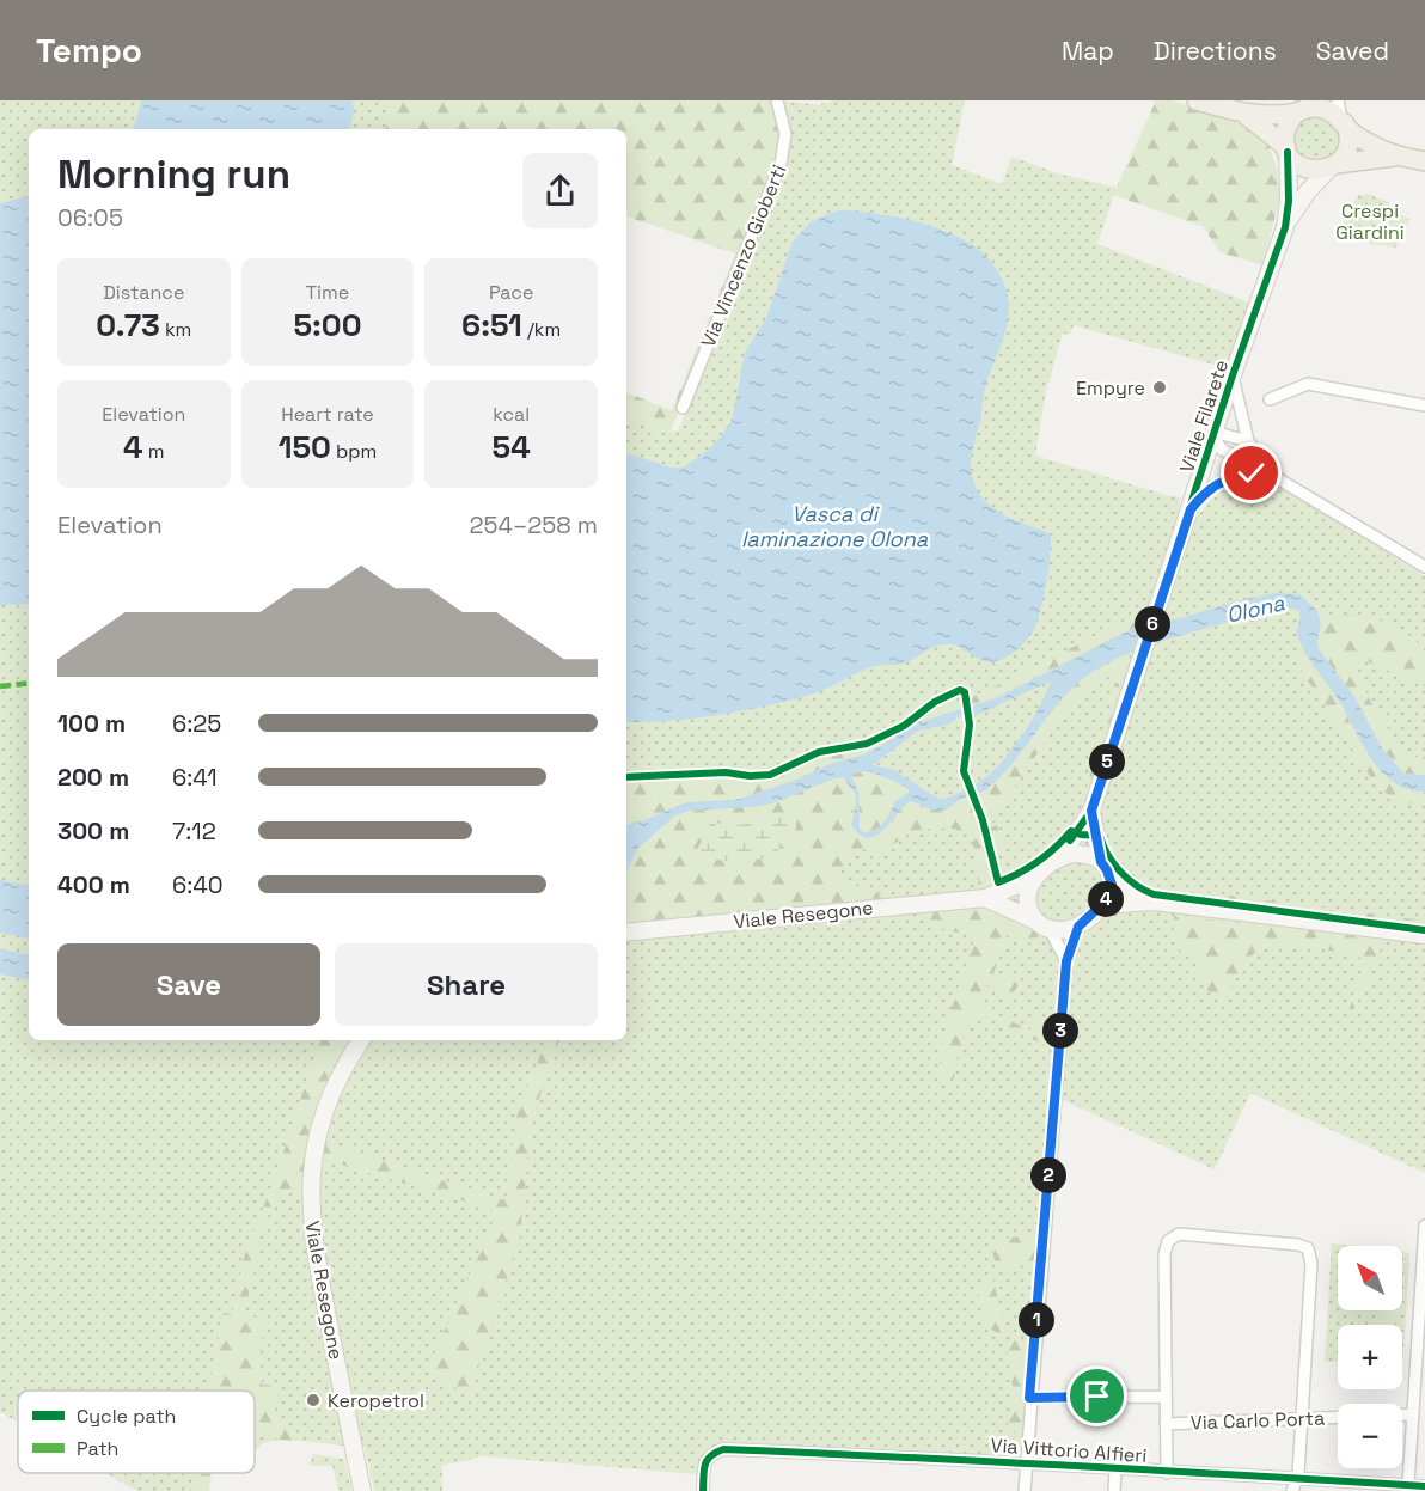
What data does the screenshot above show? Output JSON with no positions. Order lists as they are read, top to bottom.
{
  "streets": {
    "street": [
      "Via Vincenzo Gioberti",
      "Viale Filarete",
      "Viale Resegone",
      "Via Carlo Porta",
      "Via Vittorio Alfieri"
    ]
  },
  "crossings": [
    ["Viale Filarete", "Viale Resegone"]
  ],
  "water": ["Vasca di laminazione Olona", "Olona"],
  "parks": ["Crespi Giardini"],
  "places": ["Empyre", "Keropetrol"],
  "legend": ["Cycle path", "Path"],
  "north": "top left",
  "page": {
    "header": "Tempo",
    "nav": ["Map", "Directions", "Saved"],
    "heading": ["Morning run", "06:05"],
    "stats": [
      ["Distance", "0.73 km"],
      ["Time", "5:00"],
      ["Pace", "6:51 /km"],
      ["Elevation", "4 m"],
      ["Heart rate", "150 bpm"],
      ["kcal", "54"]
    ],
    "chart": ["Elevation", "254–258 m"],
    "pins": [
      "6",
      "5",
      "4",
      "3",
      "2",
      "1"
    ],
    "list": [
      {
        "name": "100 m",
        "note": "6:25"
      },
      {
        "name": "200 m",
        "note": "6:41"
      },
      {
        "name": "300 m",
        "note": "7:12"
      },
      {
        "name": "400 m",
        "note": "6:40"
      }
    ],
    "buttons": ["Save", "Share"],
    "map_buttons": ["+", "−"]
  }
}
